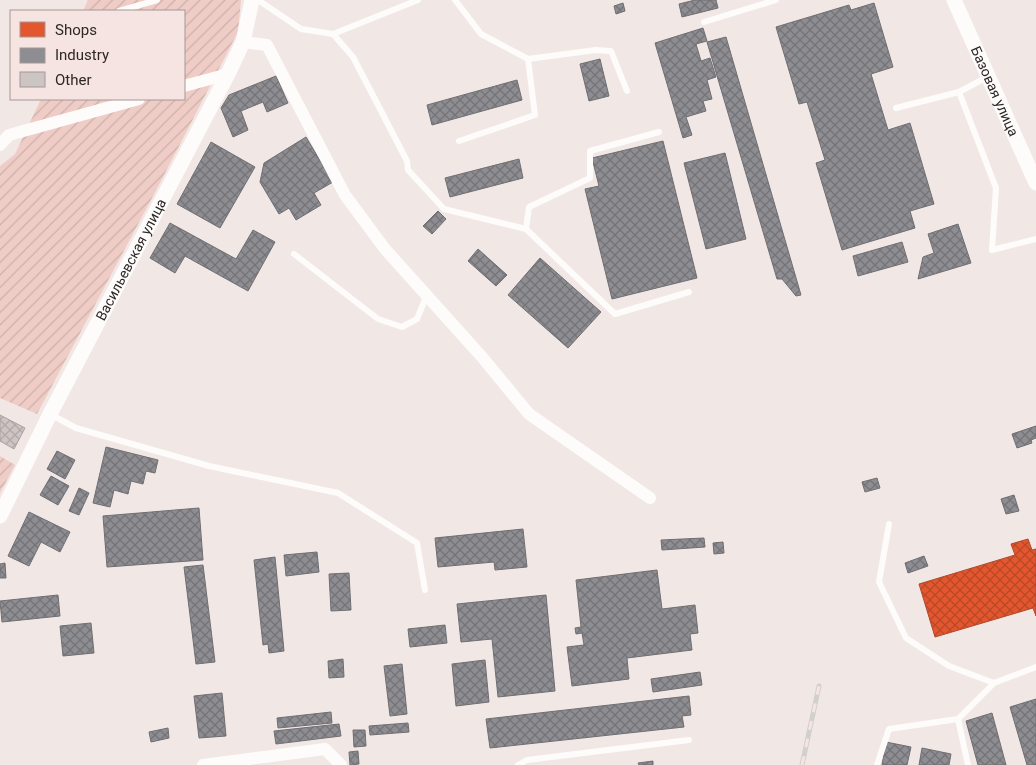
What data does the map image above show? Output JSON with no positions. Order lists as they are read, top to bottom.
{
  "streets": {
    "street": ["Базовая улица", "Васильевская улица"]
  },
  "legend": ["Shops", "Industry", "Other"]
}
